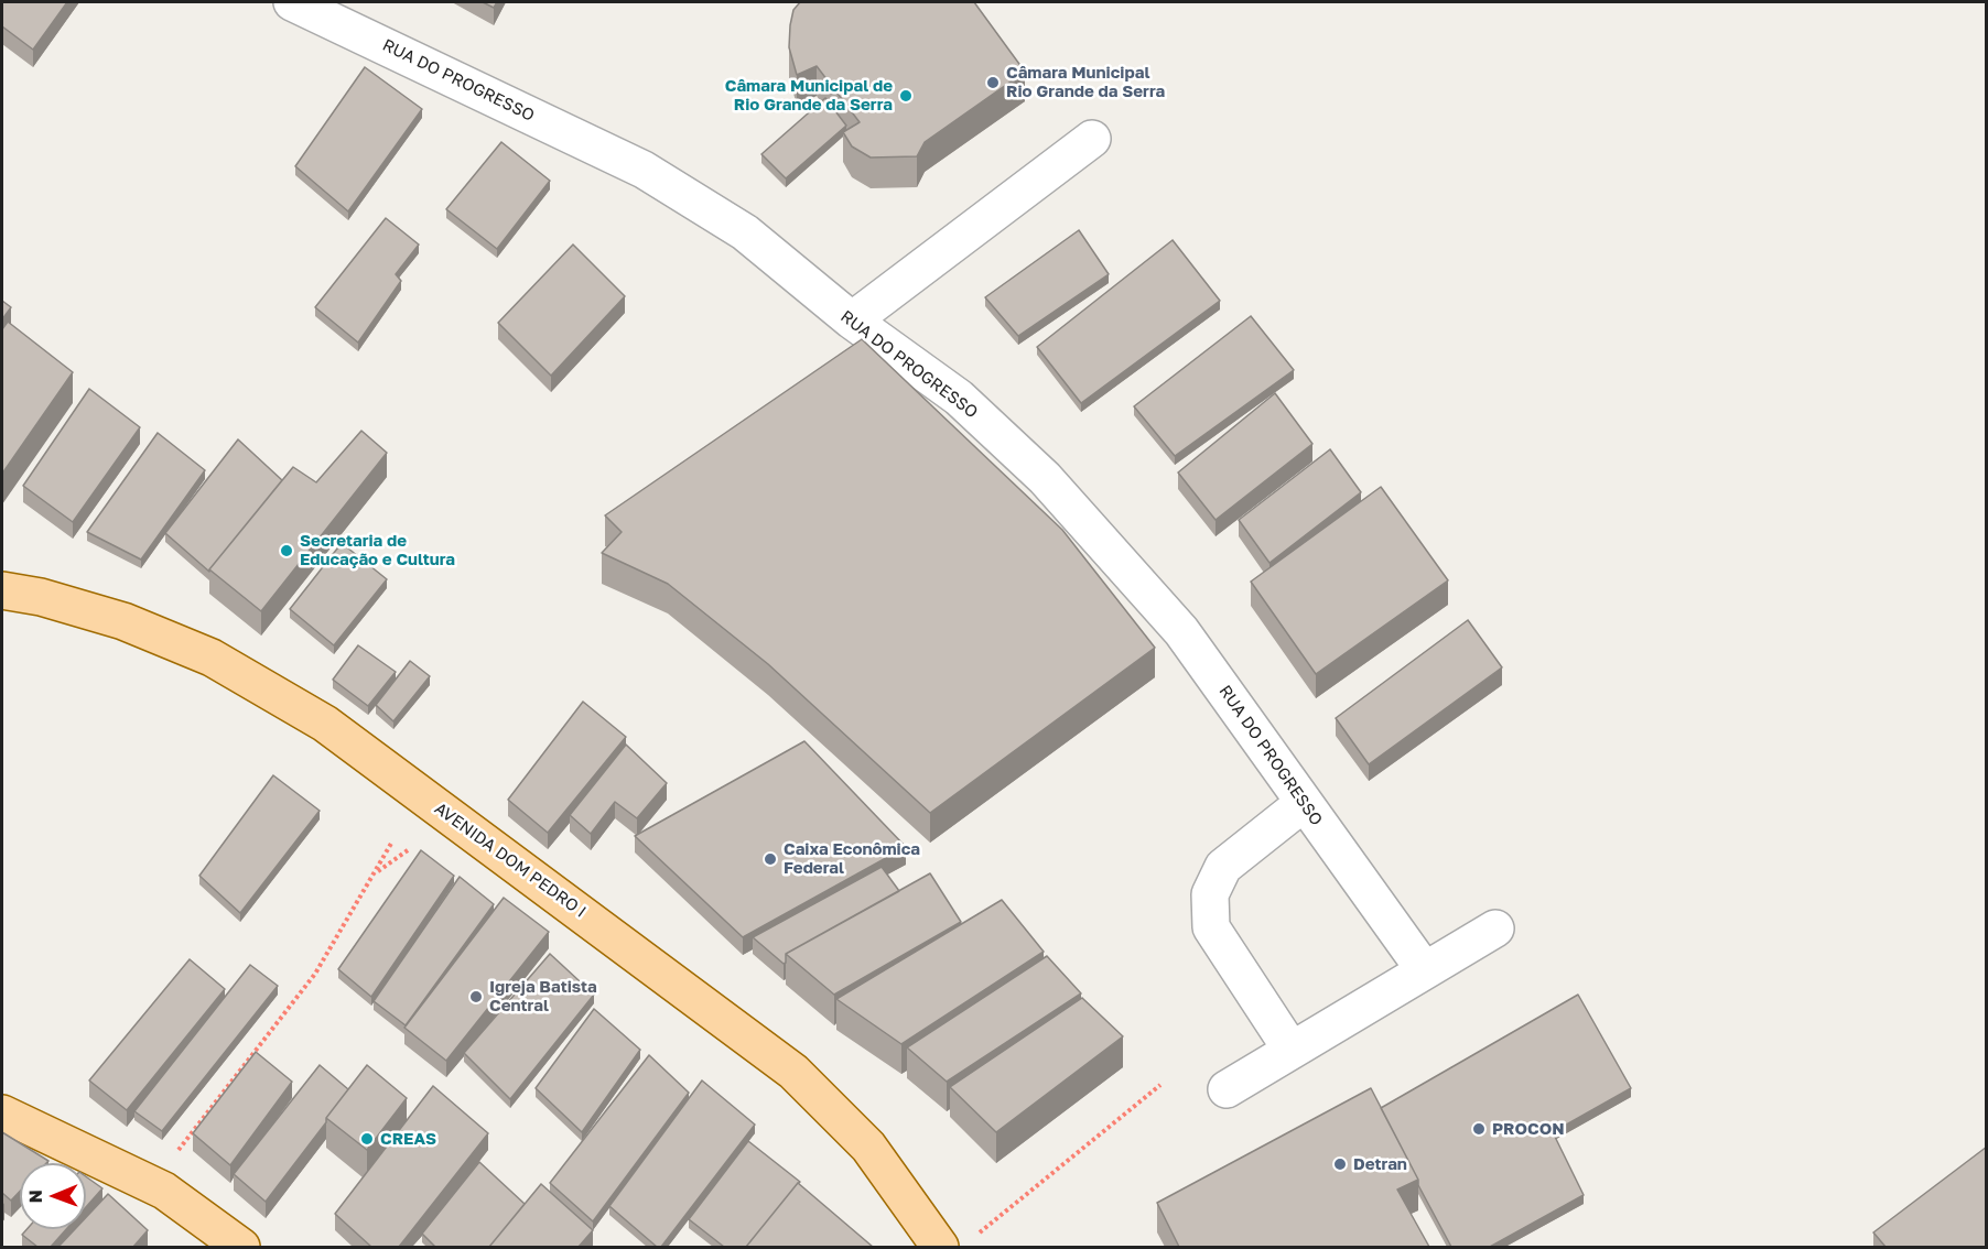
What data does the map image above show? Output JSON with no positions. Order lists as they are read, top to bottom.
{
  "streets": {
    "main road": ["AVENIDA DOM PEDRO I"],
    "street": ["RUA DO PROGRESSO"]
  },
  "places": [
    "Câmara Municipal Rio Grande da Serra",
    "Câmara Municipal de Rio Grande da Serra",
    "Secretaria de Educação e Cultura",
    "Caixa Econômica Federal",
    "Igreja Batista Central",
    "PROCON",
    "CREAS",
    "Detran"
  ],
  "north": "left"
}
